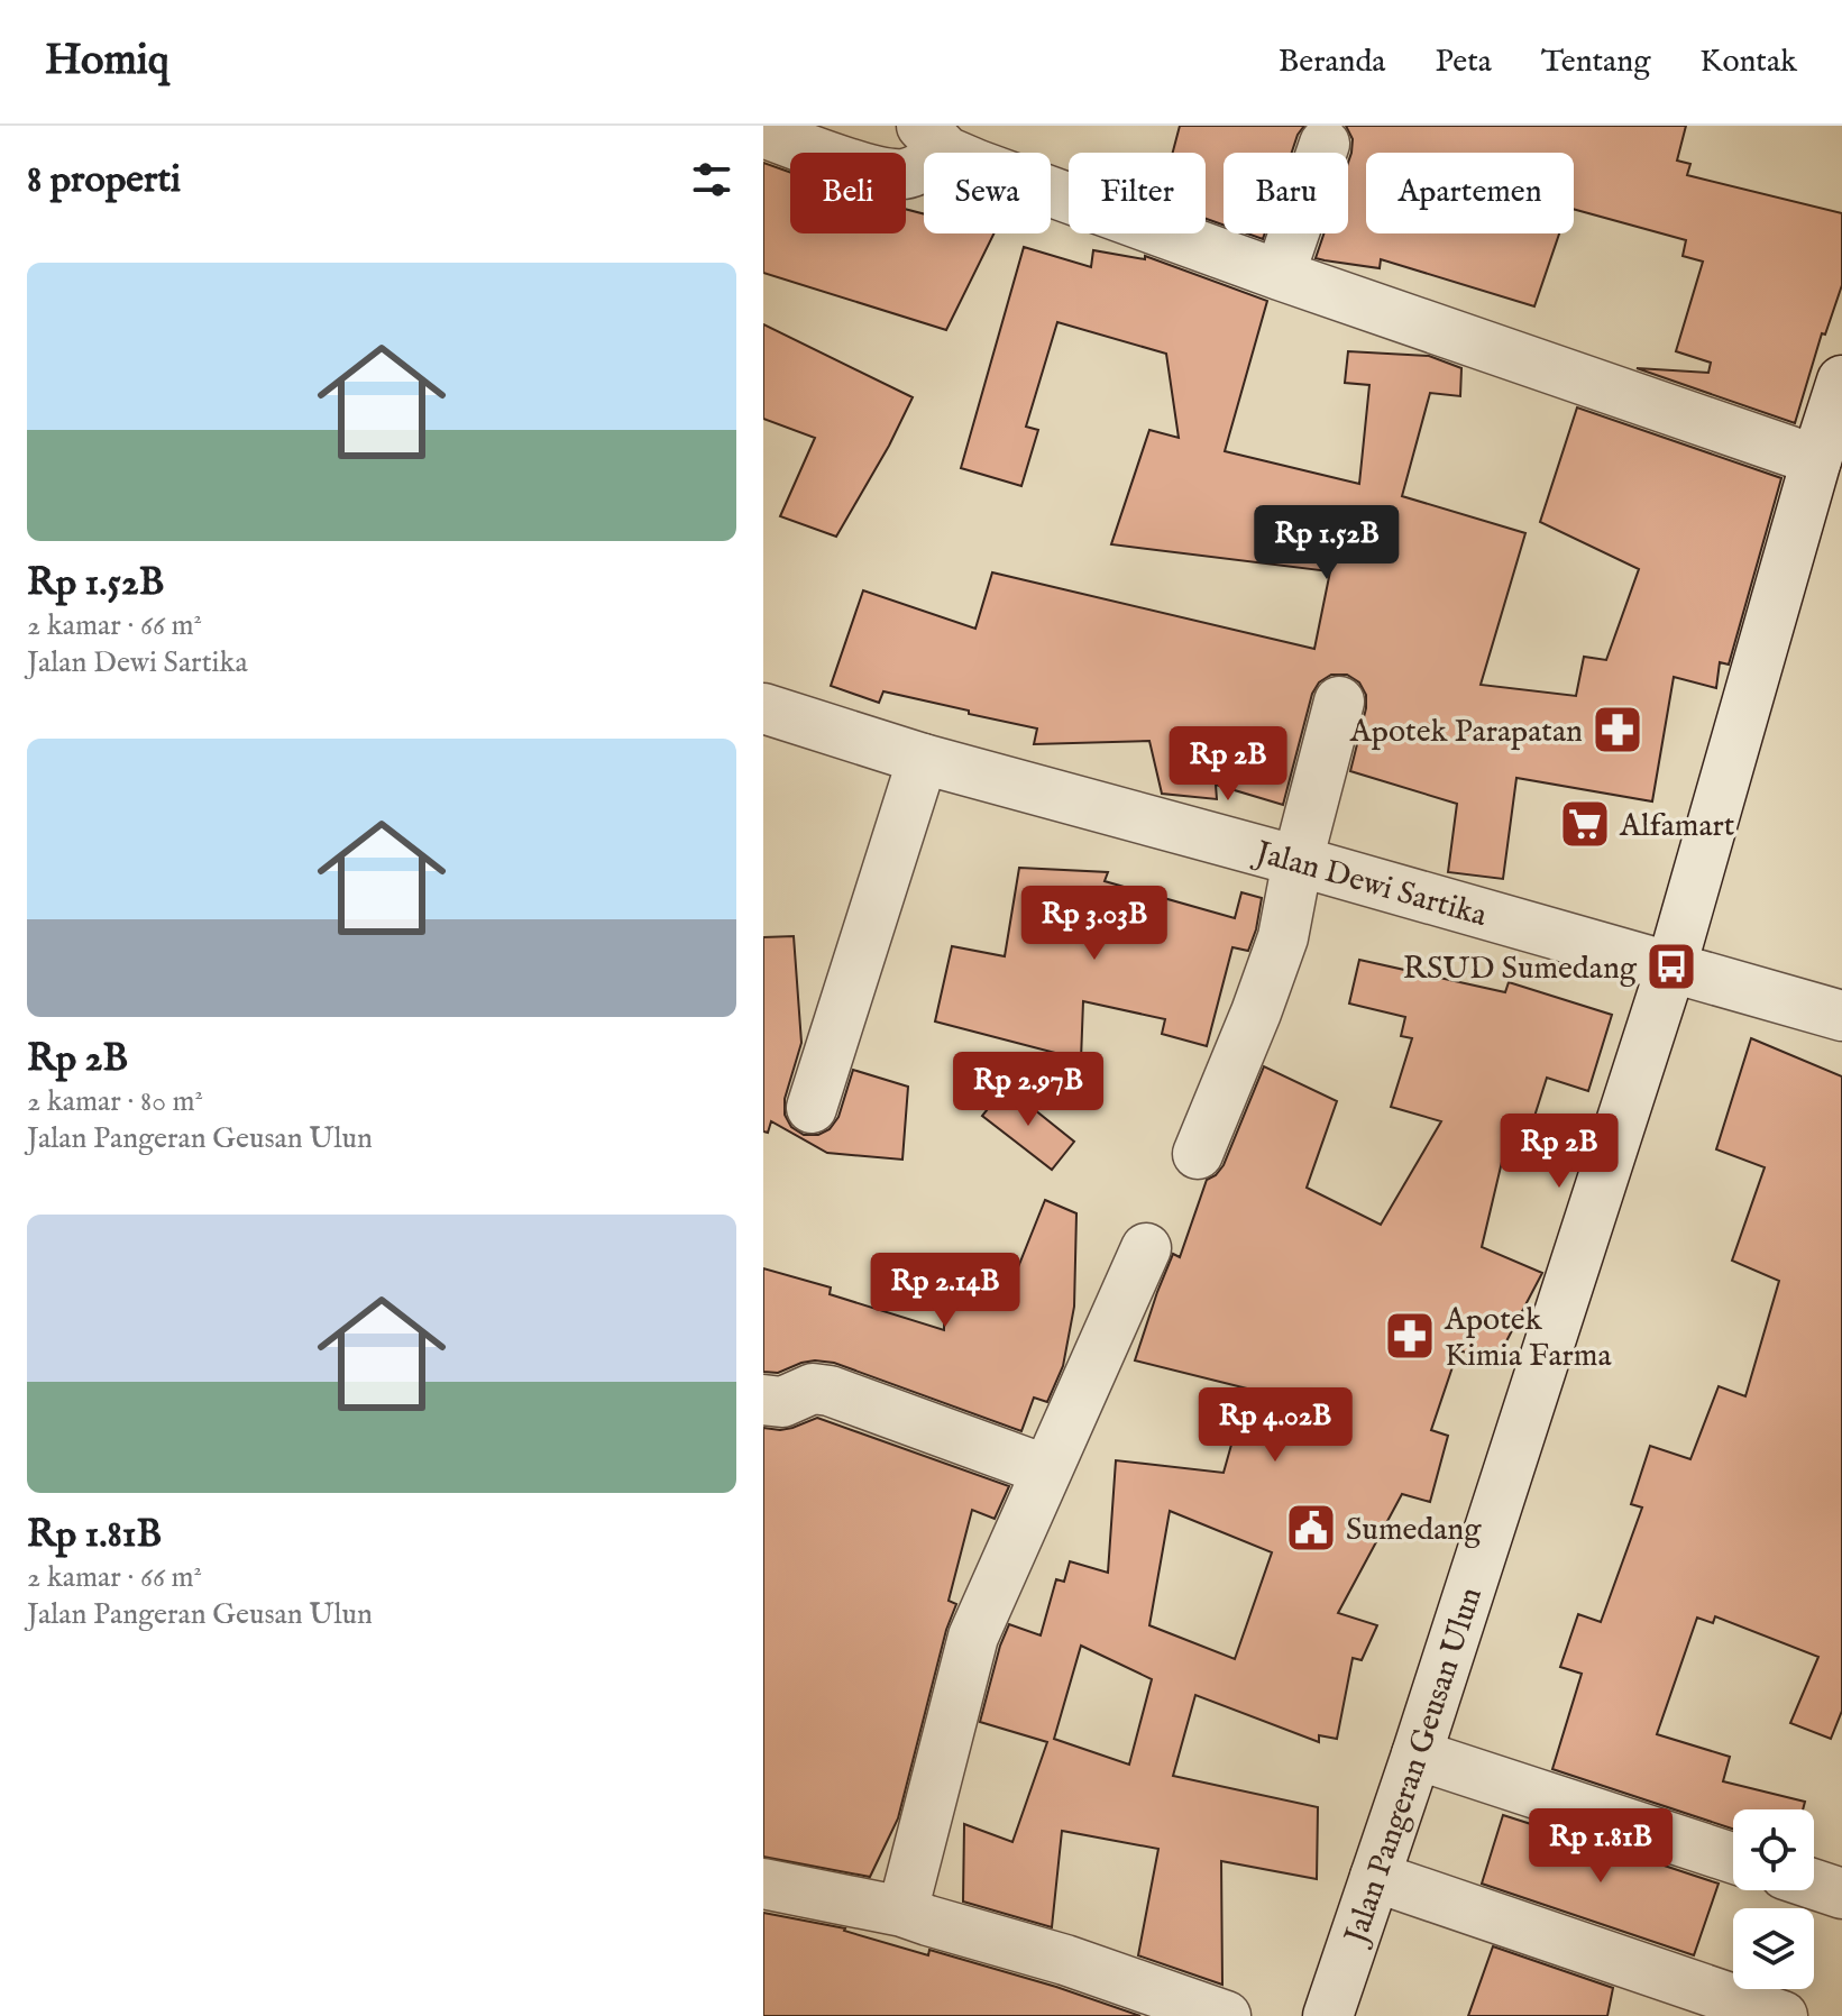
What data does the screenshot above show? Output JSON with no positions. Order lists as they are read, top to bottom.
{
  "streets": {
    "street": ["Jalan Dewi Sartika", "Jalan Pangeran Geusan Ulun"]
  },
  "crossings": [
    ["Jalan Dewi Sartika", "Jalan Pangeran Geusan Ulun"]
  ],
  "places": {
    "pharmacy": ["Apotek Parapatan", "Apotek Kimia Farma"],
    "supermarket": ["Alfamart"],
    "bus stop": ["RSUD Sumedang"],
    "public building": ["Sumedang"]
  },
  "page": {
    "header": "Homiq",
    "nav": [
      "Beranda",
      "Peta",
      "Tentang",
      "Kontak"
    ],
    "heading": "8 properti",
    "chip": [
      "Beli",
      "Sewa",
      "Filter",
      "Baru",
      "Apartemen"
    ],
    "list": [
      {
        "name": "Rp 1.52B",
        "note": "2 kamar · 66 m² · Jalan Dewi Sartika"
      },
      {
        "name": "Rp 2B",
        "note": "2 kamar · 80 m² · Jalan Pangeran Geusan Ulun"
      },
      {
        "name": "Rp 1.81B",
        "note": "2 kamar · 66 m² · Jalan Pangeran Geusan Ulun"
      }
    ],
    "price": [
      "Rp 1.52B",
      "Rp 2B",
      "Rp 3.03B",
      "Rp 2.97B",
      "Rp 2B",
      "Rp 2.14B",
      "Rp 4.02B",
      "Rp 1.81B"
    ]
  }
}
